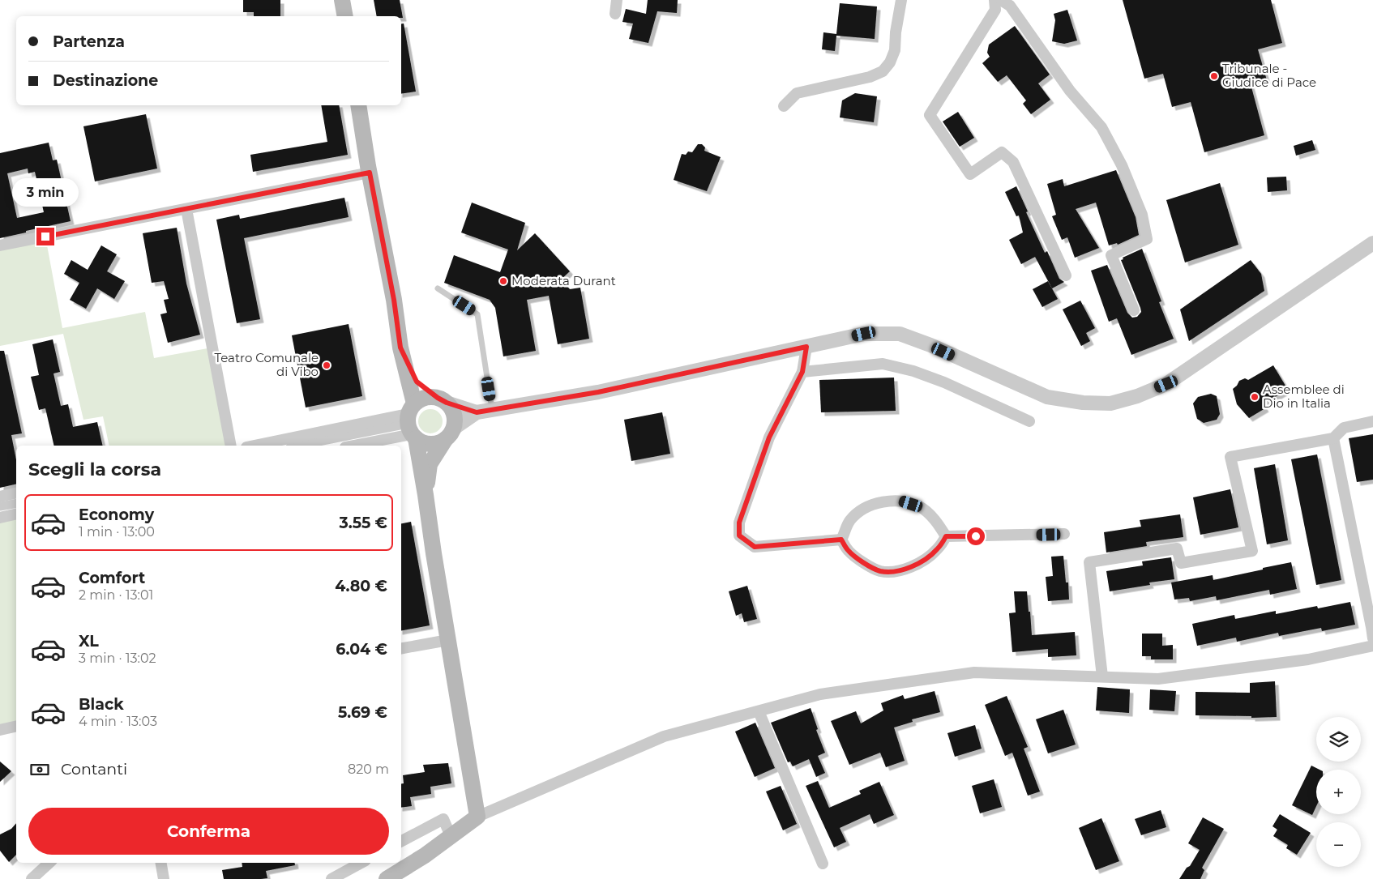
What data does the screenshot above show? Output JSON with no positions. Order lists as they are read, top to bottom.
{
  "places": [
    "Tribunale - Giudice di Pace",
    "Moderata Durant",
    "Teatro Comunale di Vibo",
    "Assemblee di Dio in Italia"
  ],
  "page": {
    "banner": ["Partenza", "Destinazione"],
    "bubble": "3 min",
    "heading": "Scegli la corsa",
    "list": [
      {
        "name": "Economy",
        "note": "1 min · 13:00",
        "value": "3.55 €"
      },
      {
        "name": "Comfort",
        "note": "2 min · 13:01",
        "value": "4.80 €"
      },
      {
        "name": "XL",
        "note": "3 min · 13:02",
        "value": "6.04 €"
      },
      {
        "name": "Black",
        "note": "4 min · 13:03",
        "value": "5.69 €"
      }
    ],
    "map_buttons": ["+", "−"],
    "pay": ["Contanti", "820 m"],
    "buttons": "Conferma"
  }
}
